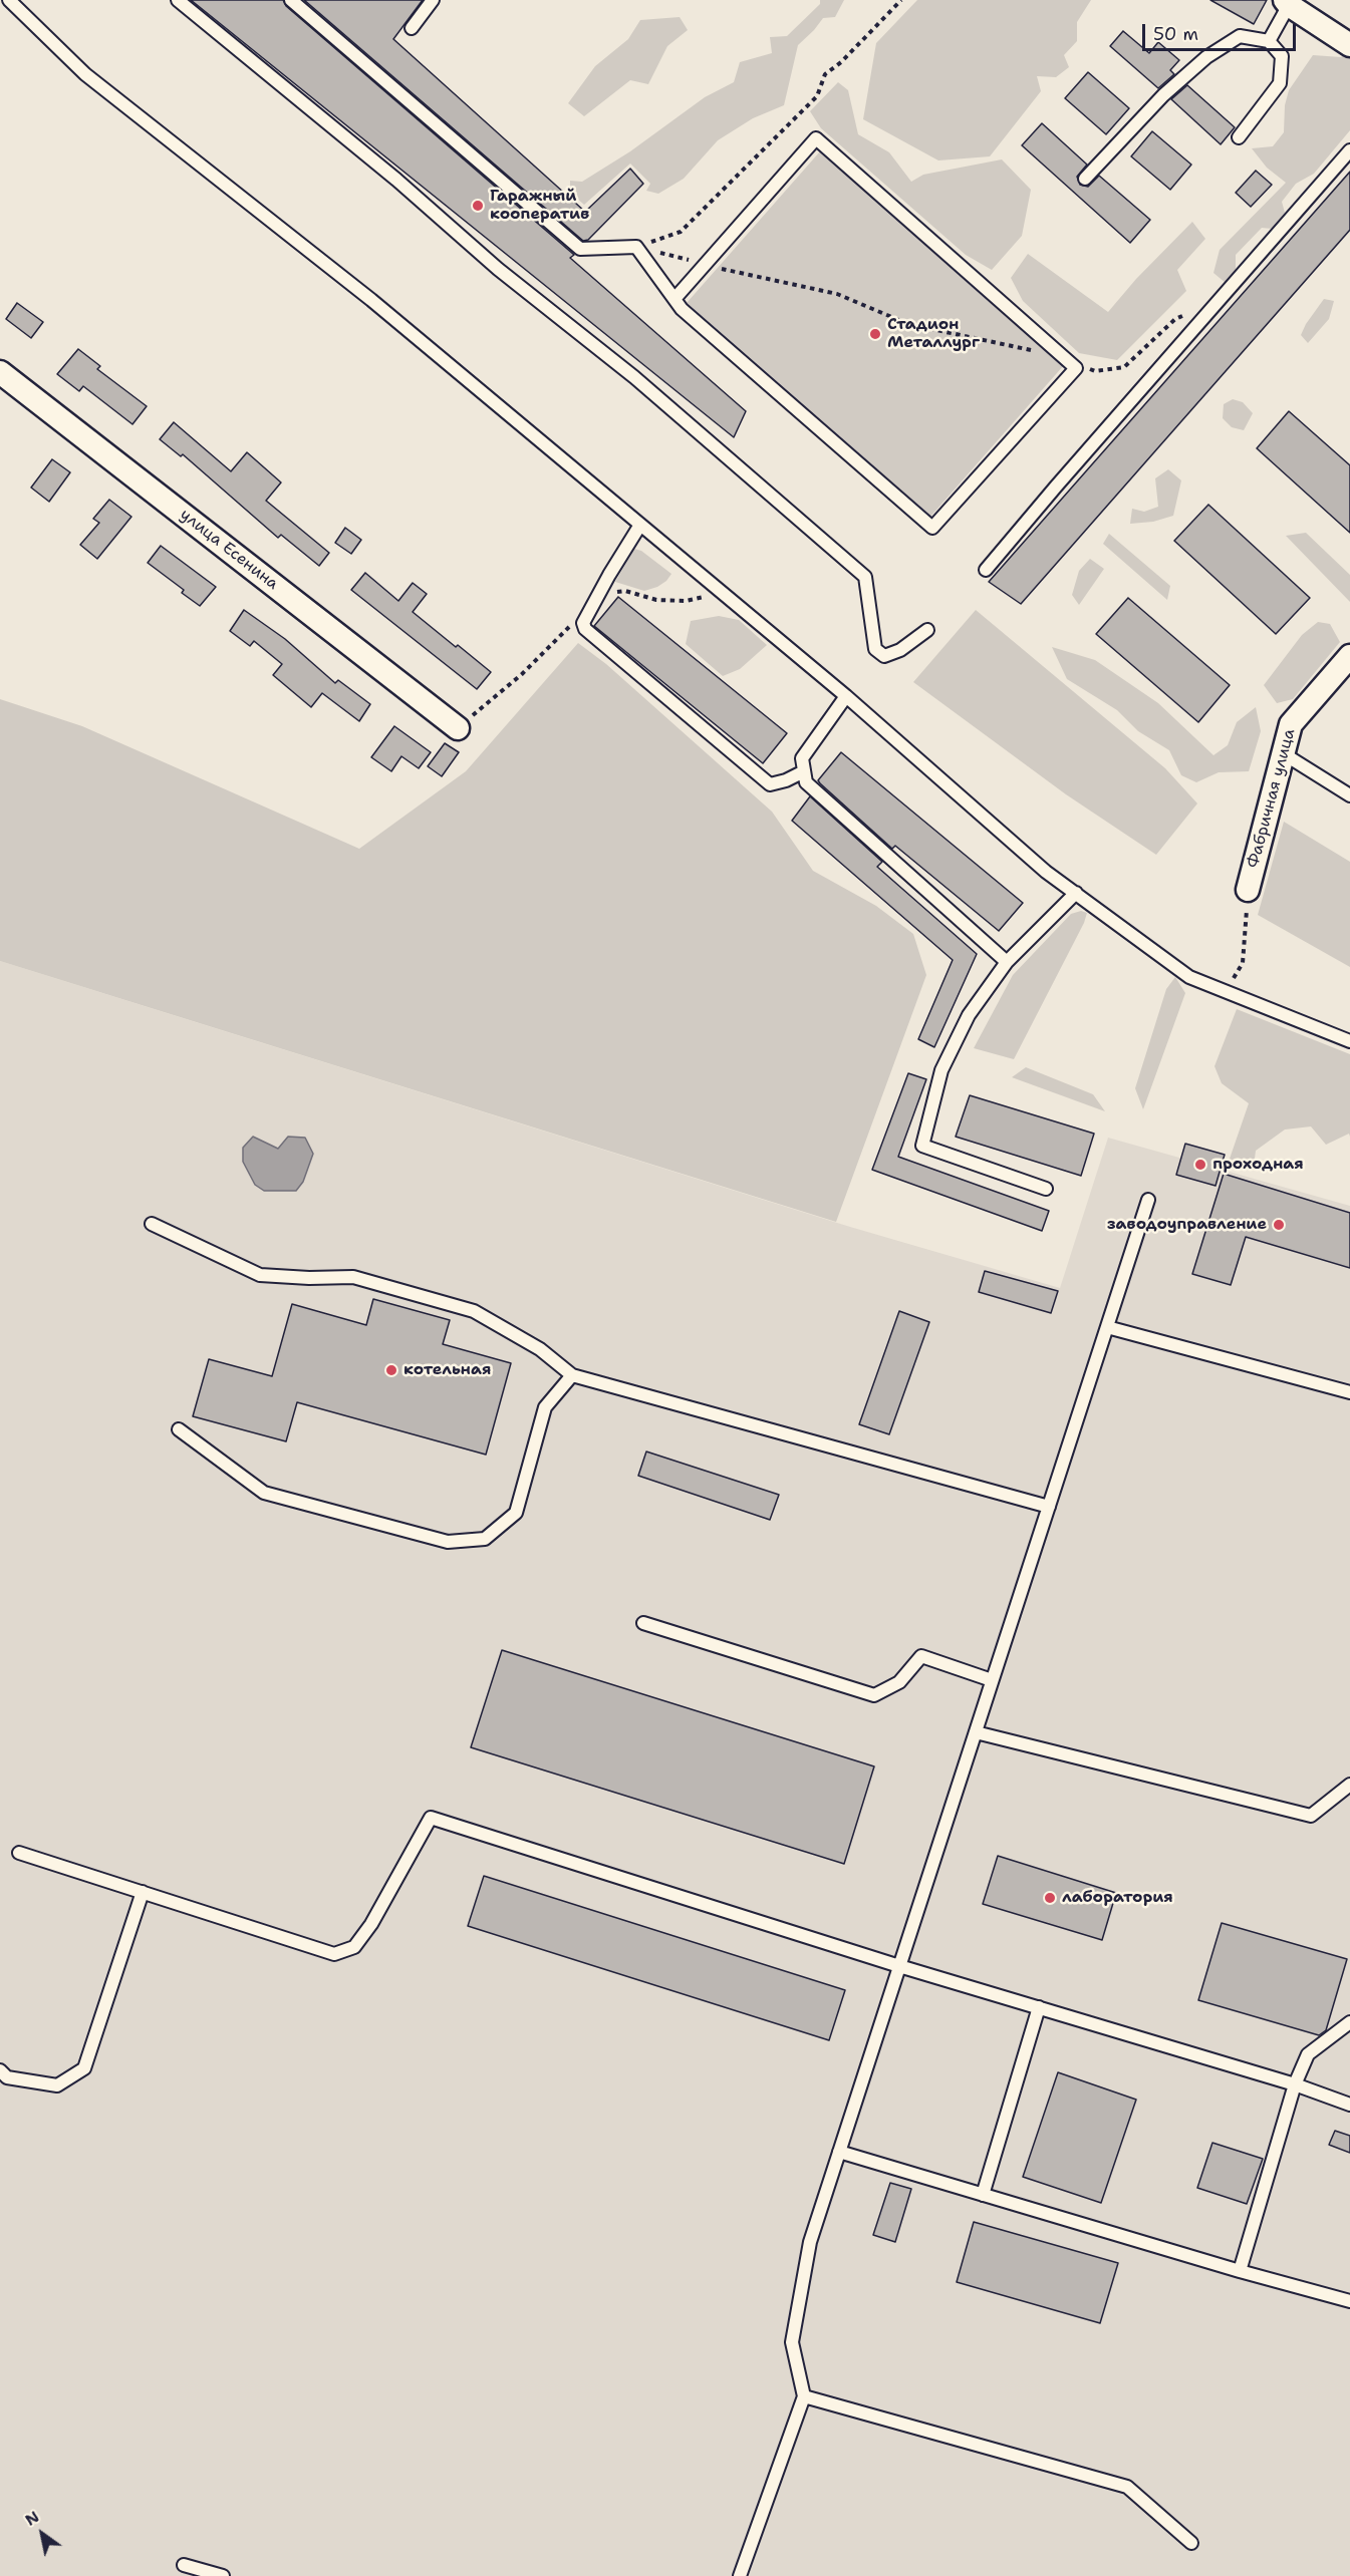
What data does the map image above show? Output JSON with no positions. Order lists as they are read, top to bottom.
{
  "streets": {
    "street": ["улица Есенина", "Фабричная улица"]
  },
  "places": [
    "Гаражный кооператив",
    "Стадион Металлург",
    "проходная",
    "заводоуправление",
    "котельная",
    "лаборатория"
  ],
  "scale_bar": "50 m",
  "north": "top left"
}
